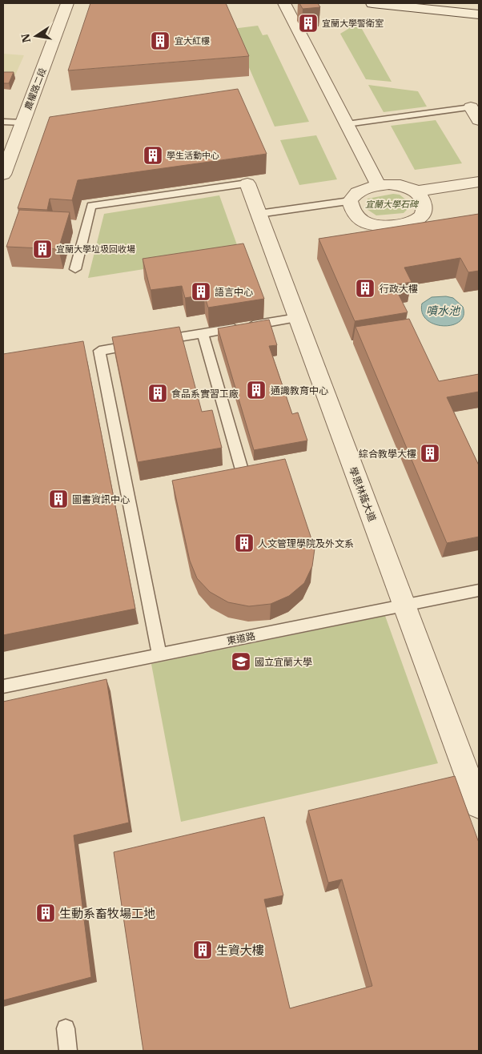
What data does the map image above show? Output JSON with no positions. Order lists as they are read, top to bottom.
{
  "streets": {
    "street": ["農權路二段", "學思林蔭大道"],
    "lane": ["東道路"]
  },
  "crossings": [
    ["學思林蔭大道", "東道路"]
  ],
  "water": ["噴水池"],
  "parks": ["宜蘭大學石碑"],
  "places": {
    "building": [
      "宜蘭大學警衛室",
      "宜大紅樓",
      "學生活動中心",
      "宜蘭大學垃圾回收場",
      "行政大樓",
      "語言中心",
      "通識教育中心",
      "食品系實習工廠",
      "綜合教學大樓",
      "圖書資訊中心",
      "人文管理學院及外文系",
      "生動系畜牧場工地",
      "生資大樓"
    ],
    "school or university": ["國立宜蘭大學"]
  },
  "north": "left"
}
